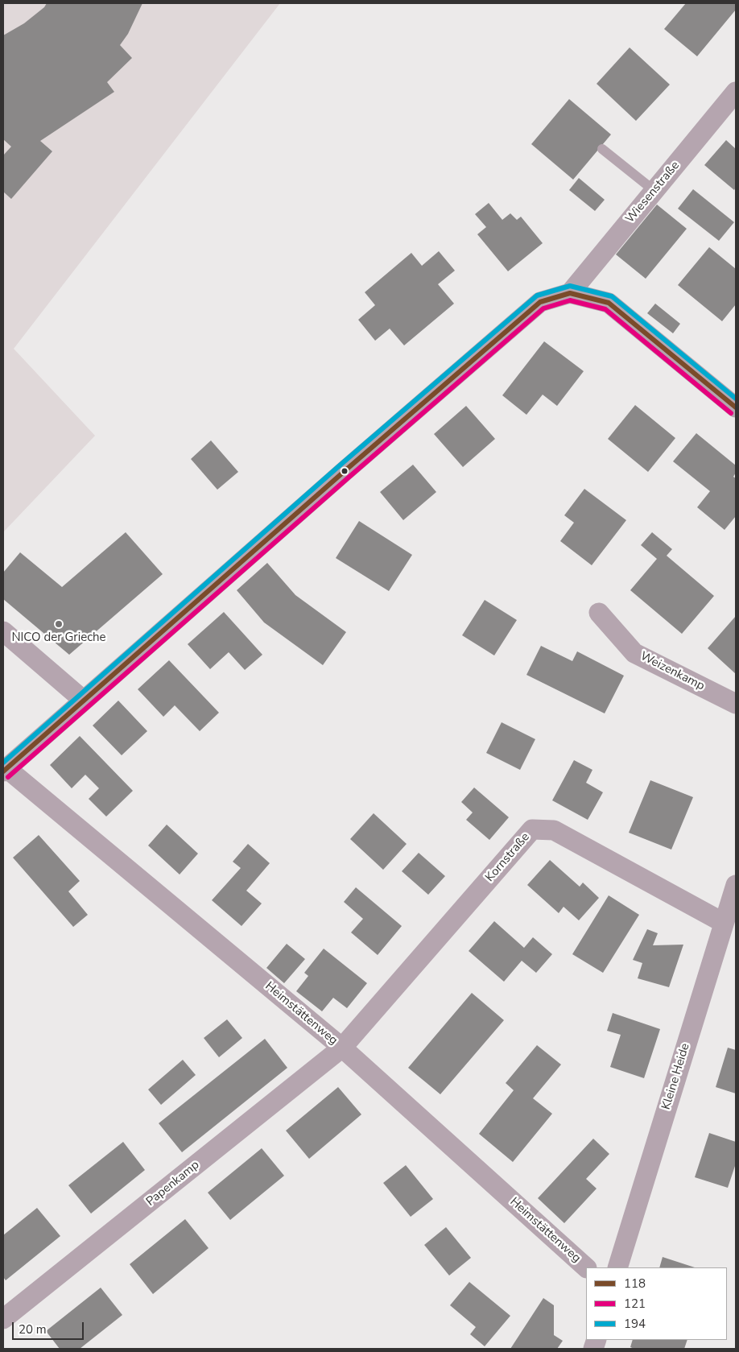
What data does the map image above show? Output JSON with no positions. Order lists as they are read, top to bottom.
{
  "streets": {
    "street": [
      "Wiesenstraße",
      "Weizenkamp",
      "Kornstraße",
      "Heimstättenweg",
      "Kleine Heide",
      "Papenkamp"
    ]
  },
  "crossings": [
    ["Kornstraße", "Heimstättenweg"],
    ["Kornstraße", "Kleine Heide"],
    ["Kornstraße", "Papenkamp"],
    ["Heimstättenweg", "Papenkamp"]
  ],
  "places": ["NICO der Grieche"],
  "lines": ["transit line 194", "transit line 118", "transit line 121"],
  "legend": ["118", "121", "194"],
  "scale_bar": "20 m"
}
